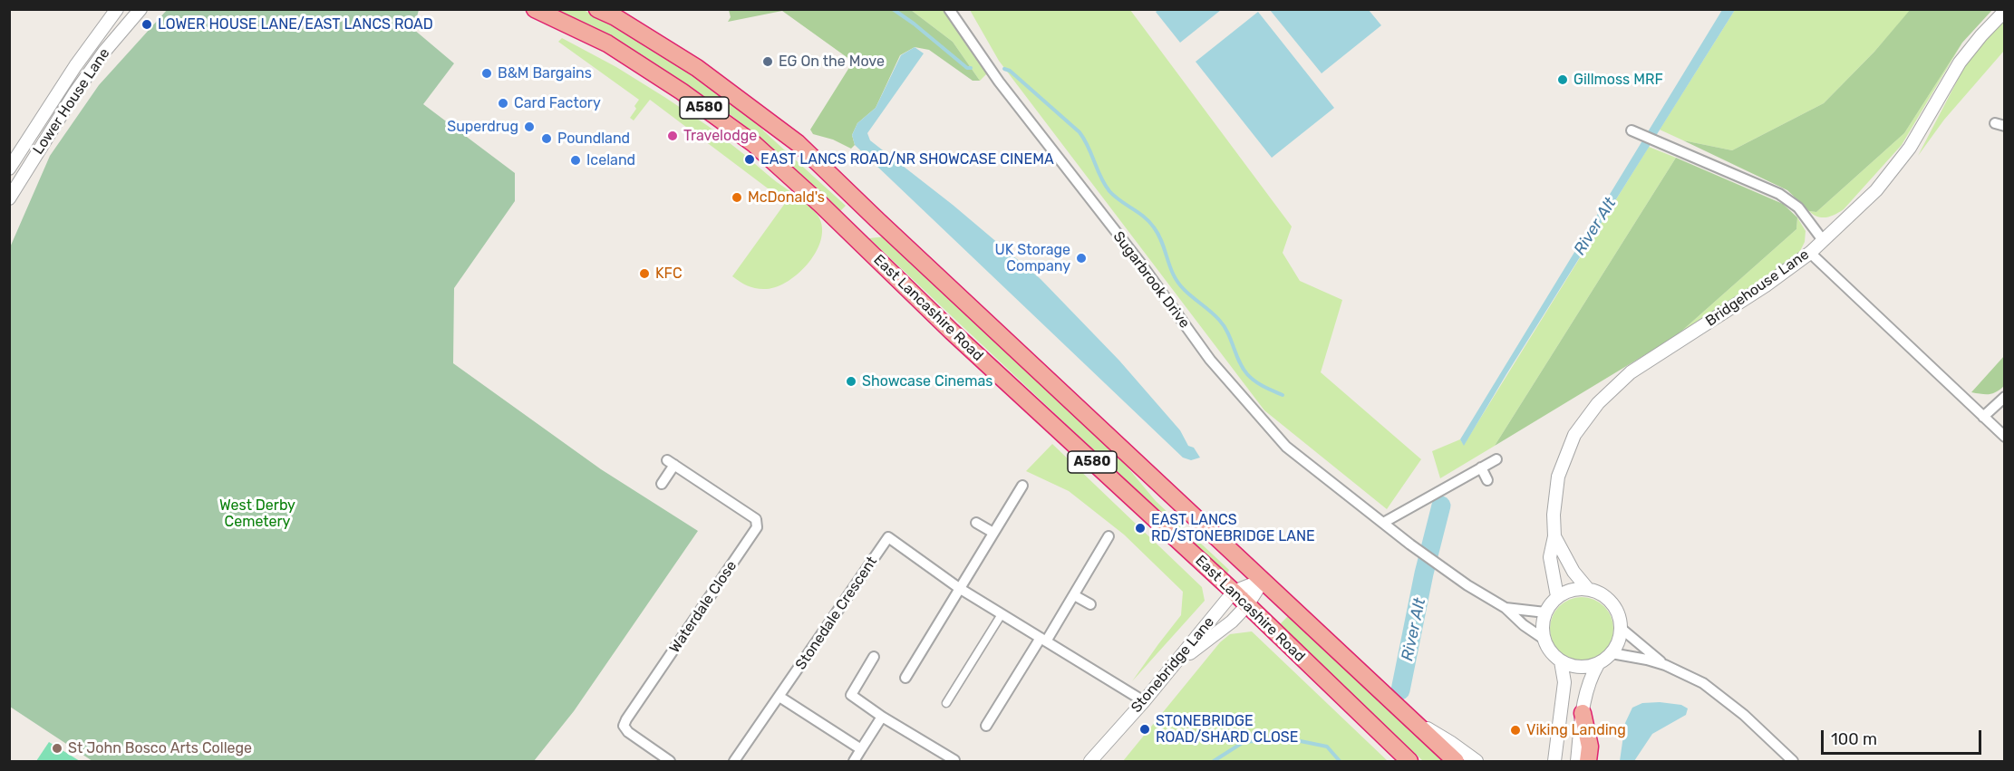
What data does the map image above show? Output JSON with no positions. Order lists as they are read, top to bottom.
{
  "streets": {
    "highway": ["A580", "East Lancashire Road"],
    "street": [
      "Lower House Lane",
      "Sugarbrook Drive",
      "Bridgehouse Lane",
      "Waterdale Close",
      "Stonedale Crescent",
      "Stonebridge Lane"
    ]
  },
  "crossings": [
    ["East Lancashire Road", "Stonebridge Lane"],
    ["Stonedale Crescent", "Stonebridge Lane"]
  ],
  "water": ["River Alt"],
  "parks": ["West Derby Cemetery"],
  "places": [
    "LOWER HOUSE LANE/EAST LANCS ROAD",
    "EG On the Move",
    "B&M Bargains",
    "Gillmoss MRF",
    "Card Factory",
    "Superdrug",
    "Travelodge",
    "Poundland",
    "EAST LANCS ROAD/NR SHOWCASE CINEMA",
    "Iceland",
    "McDonald's",
    "UK Storage Company",
    "KFC",
    "Showcase Cinemas",
    "EAST LANCS RD/STONEBRIDGE LANE",
    "STONEBRIDGE ROAD/SHARD CLOSE",
    "Viking Landing",
    "St John Bosco Arts College"
  ],
  "scale_bar": "100 m"
}
